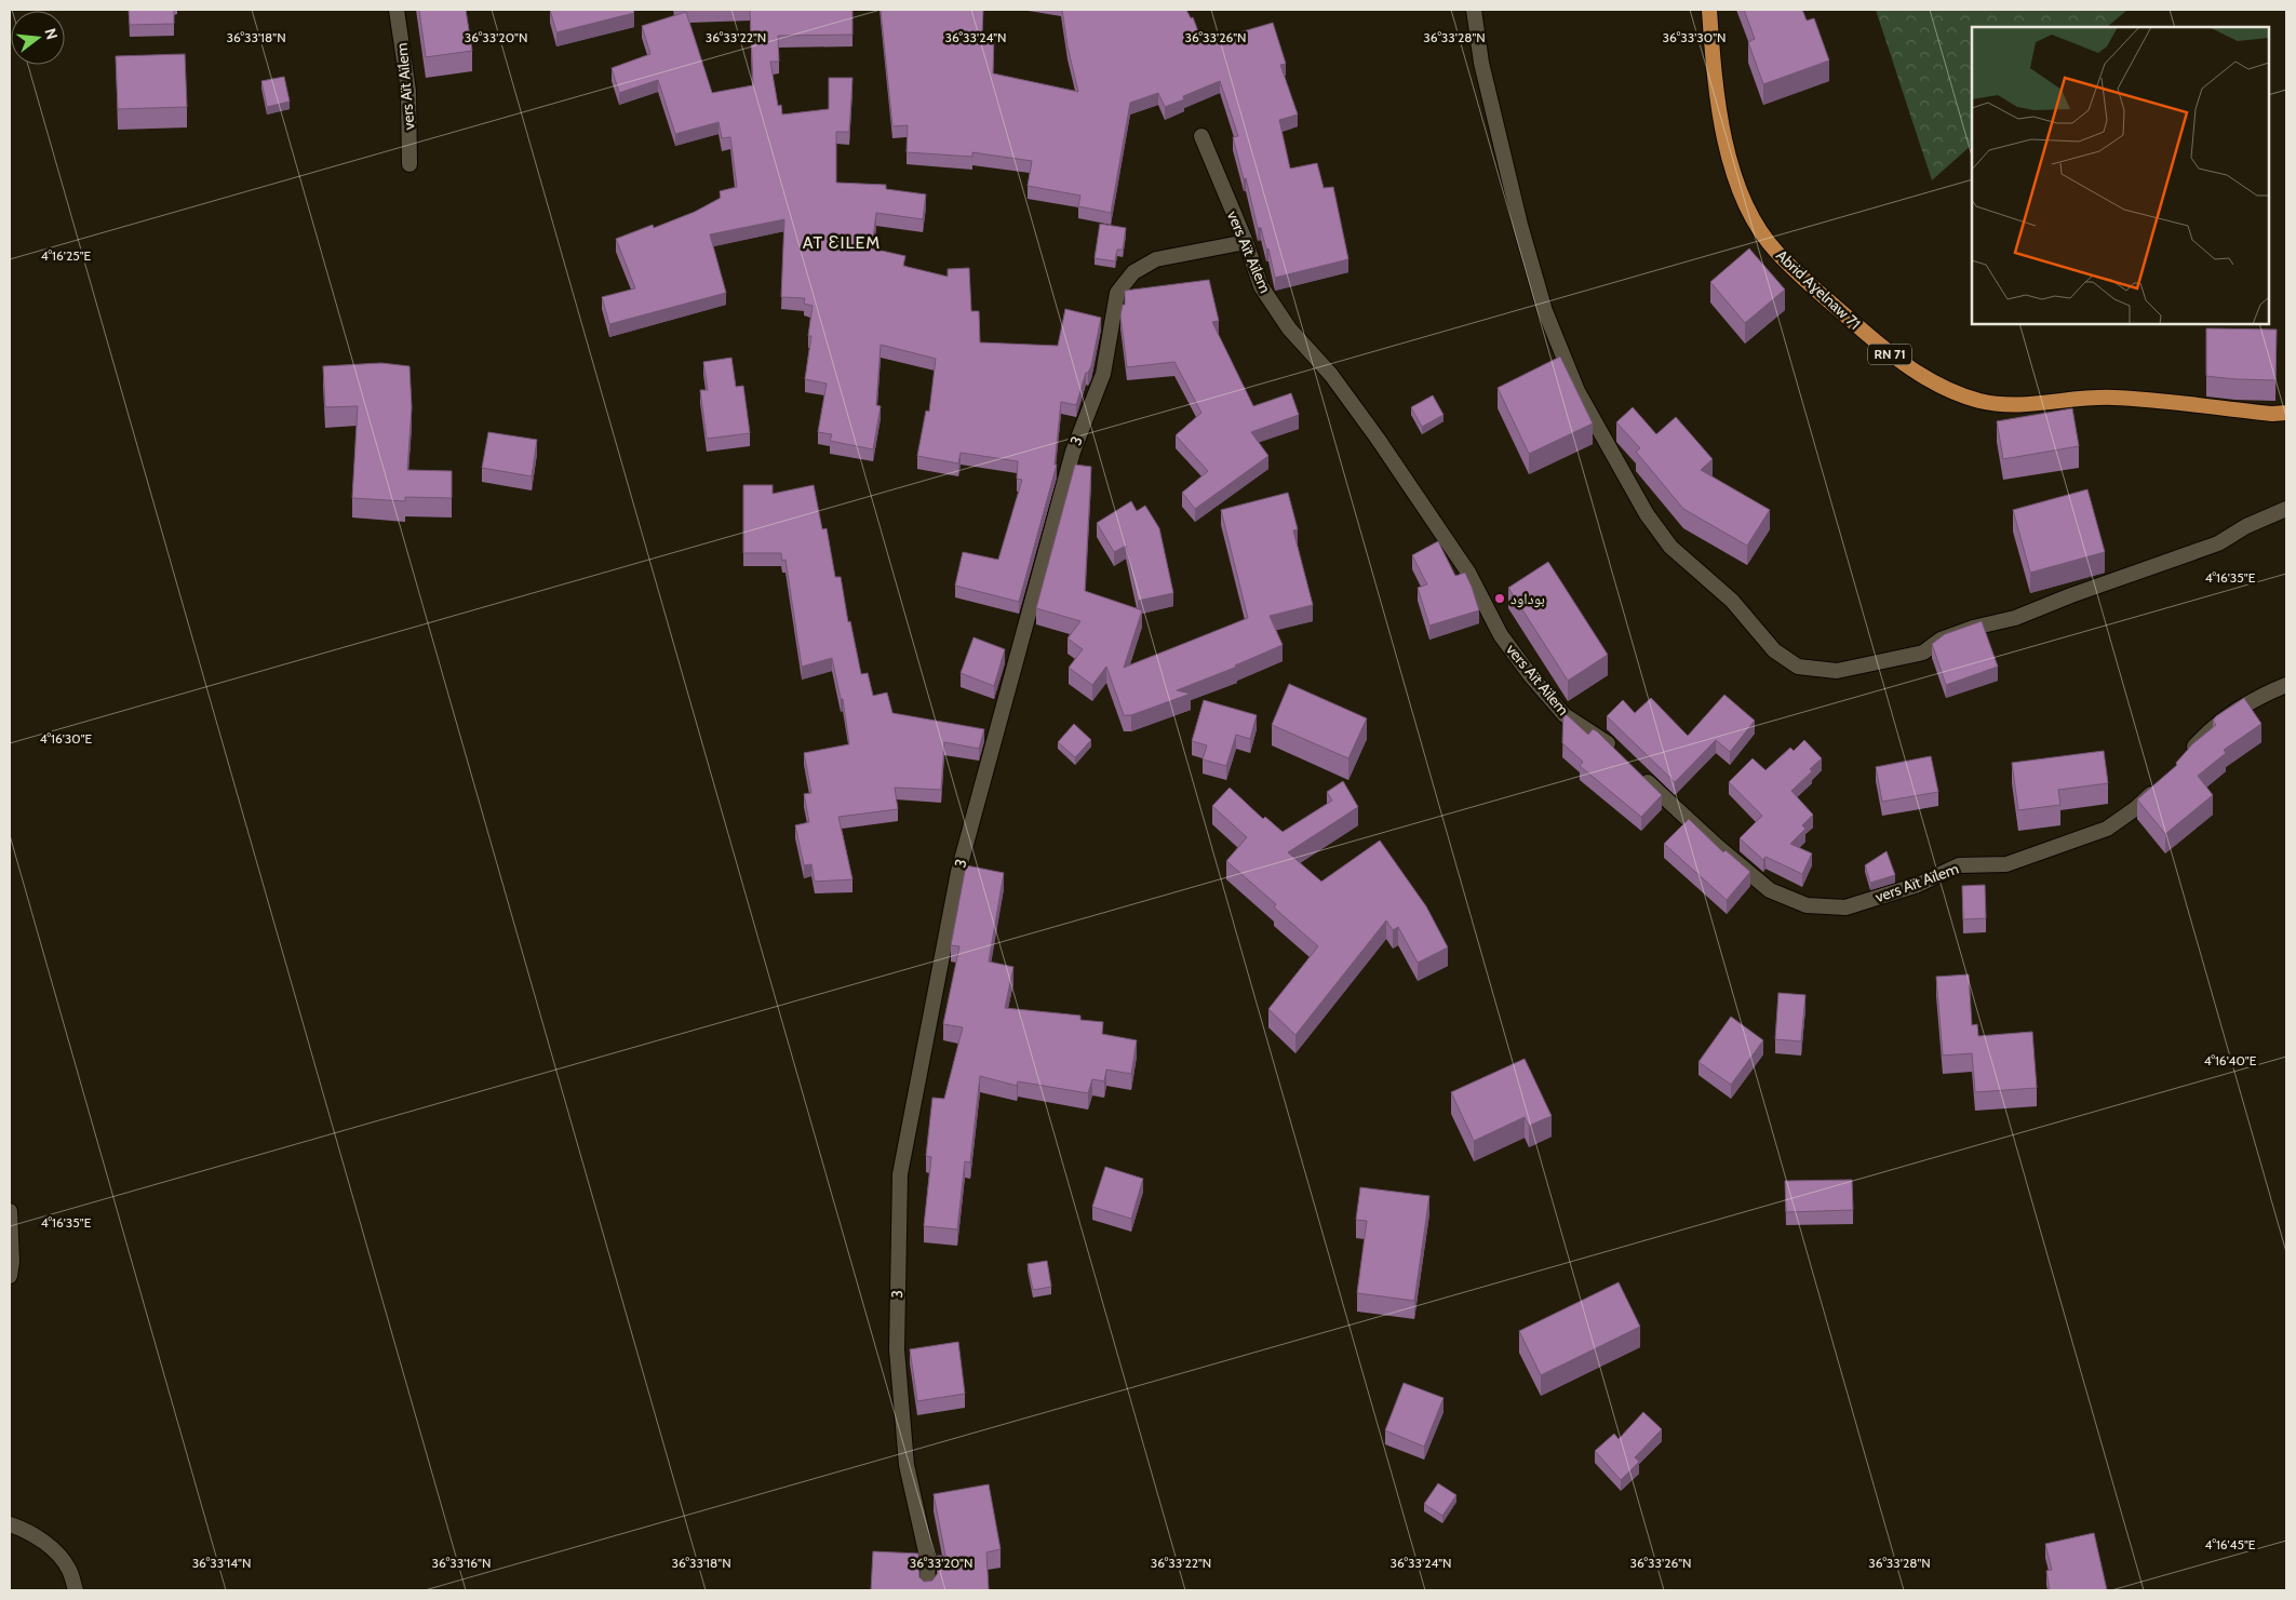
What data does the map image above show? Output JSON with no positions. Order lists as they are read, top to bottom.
{
  "streets": {
    "main road": ["Abrid Aɣelnaw 71", "RN 71"],
    "street": ["vers Aït Aïlem", "3"]
  },
  "crossings": [
    ["vers Aït Aïlem", "3"]
  ],
  "districts": ["AT ƐILEM"],
  "places": ["بوداود"],
  "north": "right",
  "coordinates": [
    "36°33'18\"N",
    "36°33'20\"N",
    "36°33'22\"N",
    "36°33'24\"N",
    "36°33'26\"N",
    "36°33'28\"N",
    "36°33'30\"N",
    "4°16'25\"E",
    "4°16'35\"E",
    "4°16'30\"E",
    "4°16'40\"E",
    "4°16'45\"E",
    "36°33'14\"N",
    "36°33'16\"N"
  ]
}
